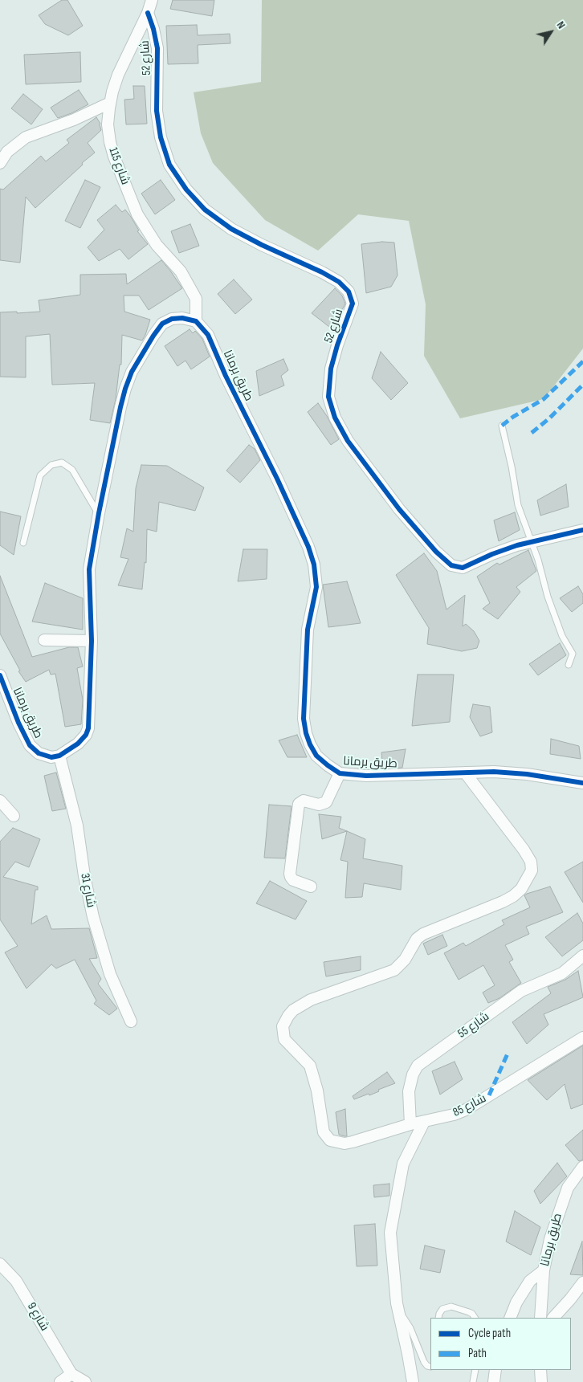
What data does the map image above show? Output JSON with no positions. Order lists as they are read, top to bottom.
{
  "streets": {
    "street": [
      "شارع 52",
      "شارع 115",
      "طريق برمانا",
      "شارع 31",
      "شارع 55",
      "شارع 85",
      "شارع 9"
    ]
  },
  "crossings": [
    ["شارع 52", "شارع 115"],
    ["شارع 115", "طريق برمانا"],
    ["طريق برمانا", "شارع 31"],
    ["طريق برمانا", "شارع 85"],
    ["شارع 55", "شارع 85"]
  ],
  "legend": ["Cycle path", "Path"],
  "north": "top right"
}
